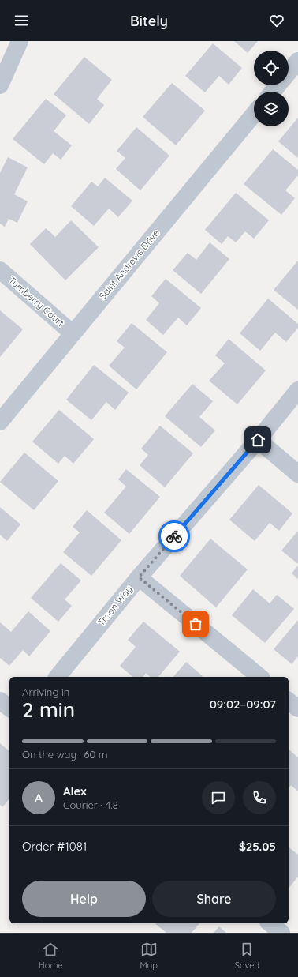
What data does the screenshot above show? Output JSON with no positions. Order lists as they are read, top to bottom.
{
  "streets": {
    "street": ["Saint Andrews Drive", "Turnberry Court", "Troon Way"]
  },
  "crossings": [
    ["Saint Andrews Drive", "Turnberry Court"]
  ],
  "page": {
    "header": "Bitely",
    "heading": ["2 min", "Arriving in", "09:02–09:07"],
    "panel": [
      "Alex",
      "Courier · 4.8",
      "Order #1081",
      "$25.05"
    ],
    "bar": "On the way · 60 m",
    "round": "A",
    "buttons": ["Help", "Share"],
    "tabs": ["Home", "Map", "Saved"]
  }
}
